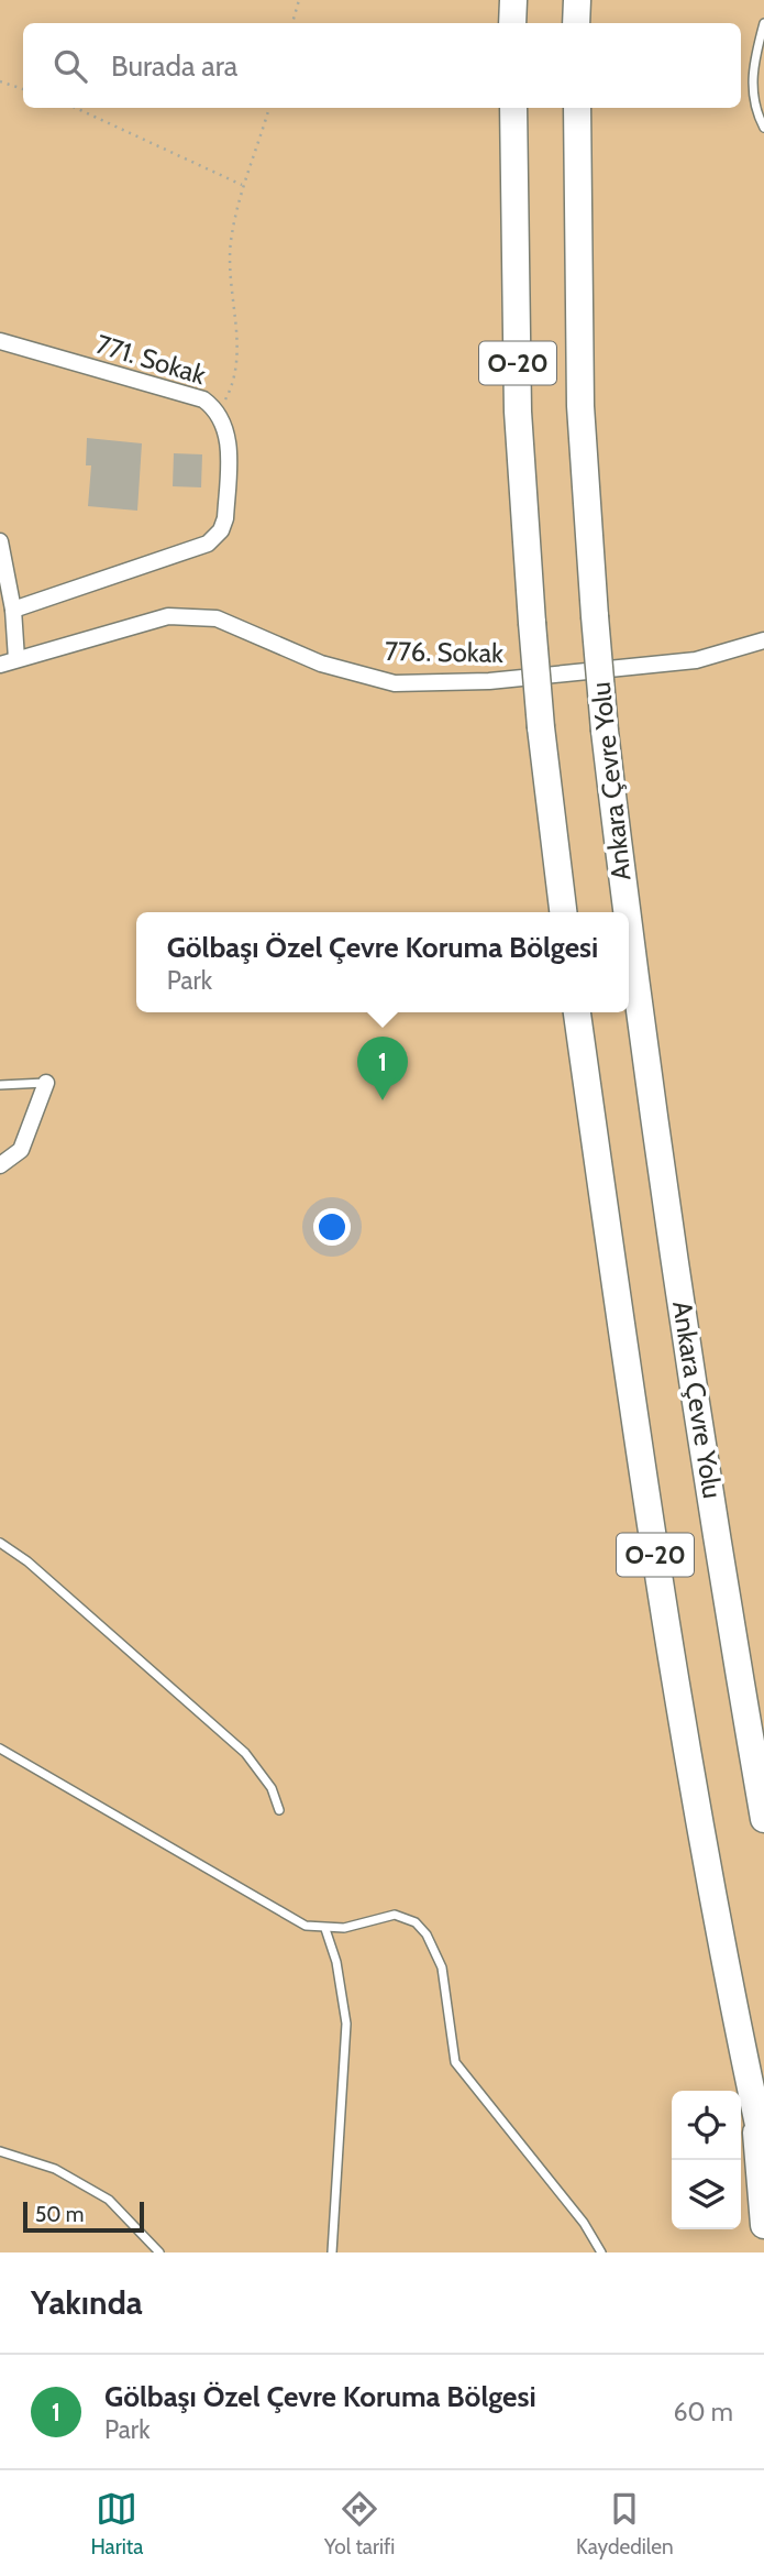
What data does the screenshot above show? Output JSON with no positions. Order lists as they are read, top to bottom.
{
  "streets": {
    "highway": ["O-20", "Ankara Çevre Yolu"],
    "street": ["771. Sokak", "776. Sokak"]
  },
  "scale_bar": "50 m",
  "page": {
    "search": "Burada ara",
    "popup": ["Gölbaşı Özel Çevre Koruma Bölgesi", "Park"],
    "pins": "1",
    "scale": "50 m",
    "heading": "Yakında",
    "list": [
      {
        "mark": "1",
        "name": "Gölbaşı Özel Çevre Koruma Bölgesi",
        "note": "Park",
        "value": "60 m"
      }
    ],
    "nav": ["Harita", "Yol tarifi", "Kaydedilen"]
  }
}
